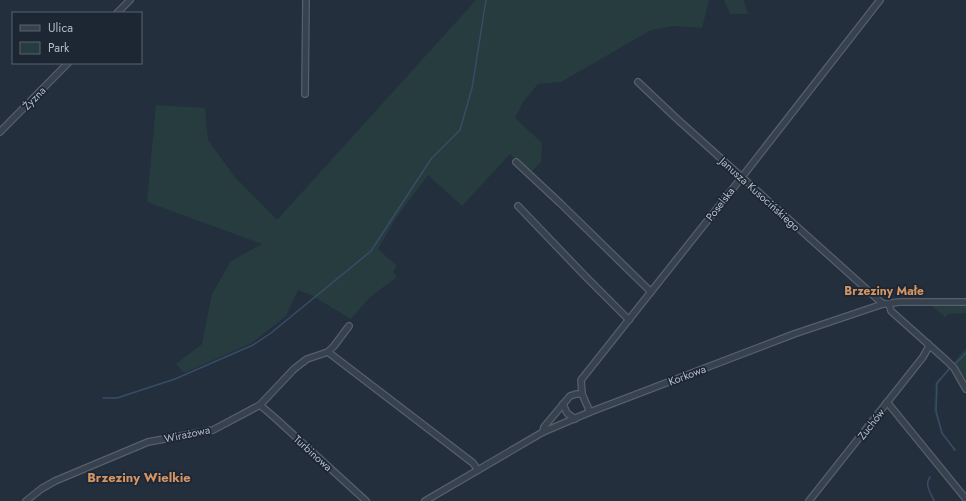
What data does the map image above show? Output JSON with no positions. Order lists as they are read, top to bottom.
{
  "streets": {
    "street": [
      "Żyzna",
      "Janusza Kusocińskiego",
      "Poselska",
      "Korkowa",
      "Zuchów",
      "Wirażowa",
      "Turbinowa"
    ]
  },
  "crossings": [
    ["Janusza Kusocińskiego", "Poselska"],
    ["Janusza Kusocińskiego", "Korkowa"],
    ["Janusza Kusocińskiego", "Zuchów"],
    ["Poselska", "Korkowa"],
    ["Wirażowa", "Turbinowa"]
  ],
  "districts": ["Brzeziny Małe", "Brzeziny Wielkie"],
  "legend": ["Ulica", "Park"]
}
